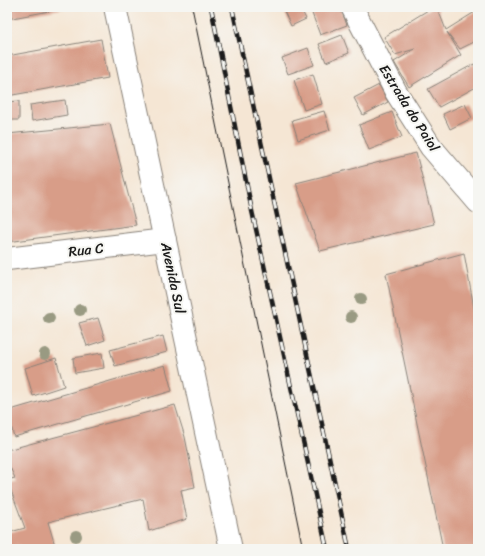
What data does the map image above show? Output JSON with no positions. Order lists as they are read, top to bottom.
{
  "streets": {
    "street": ["Estrada do Paiol", "Rua C", "Avenida Sul"]
  },
  "crossings": [
    ["Rua C", "Avenida Sul"]
  ]
}
